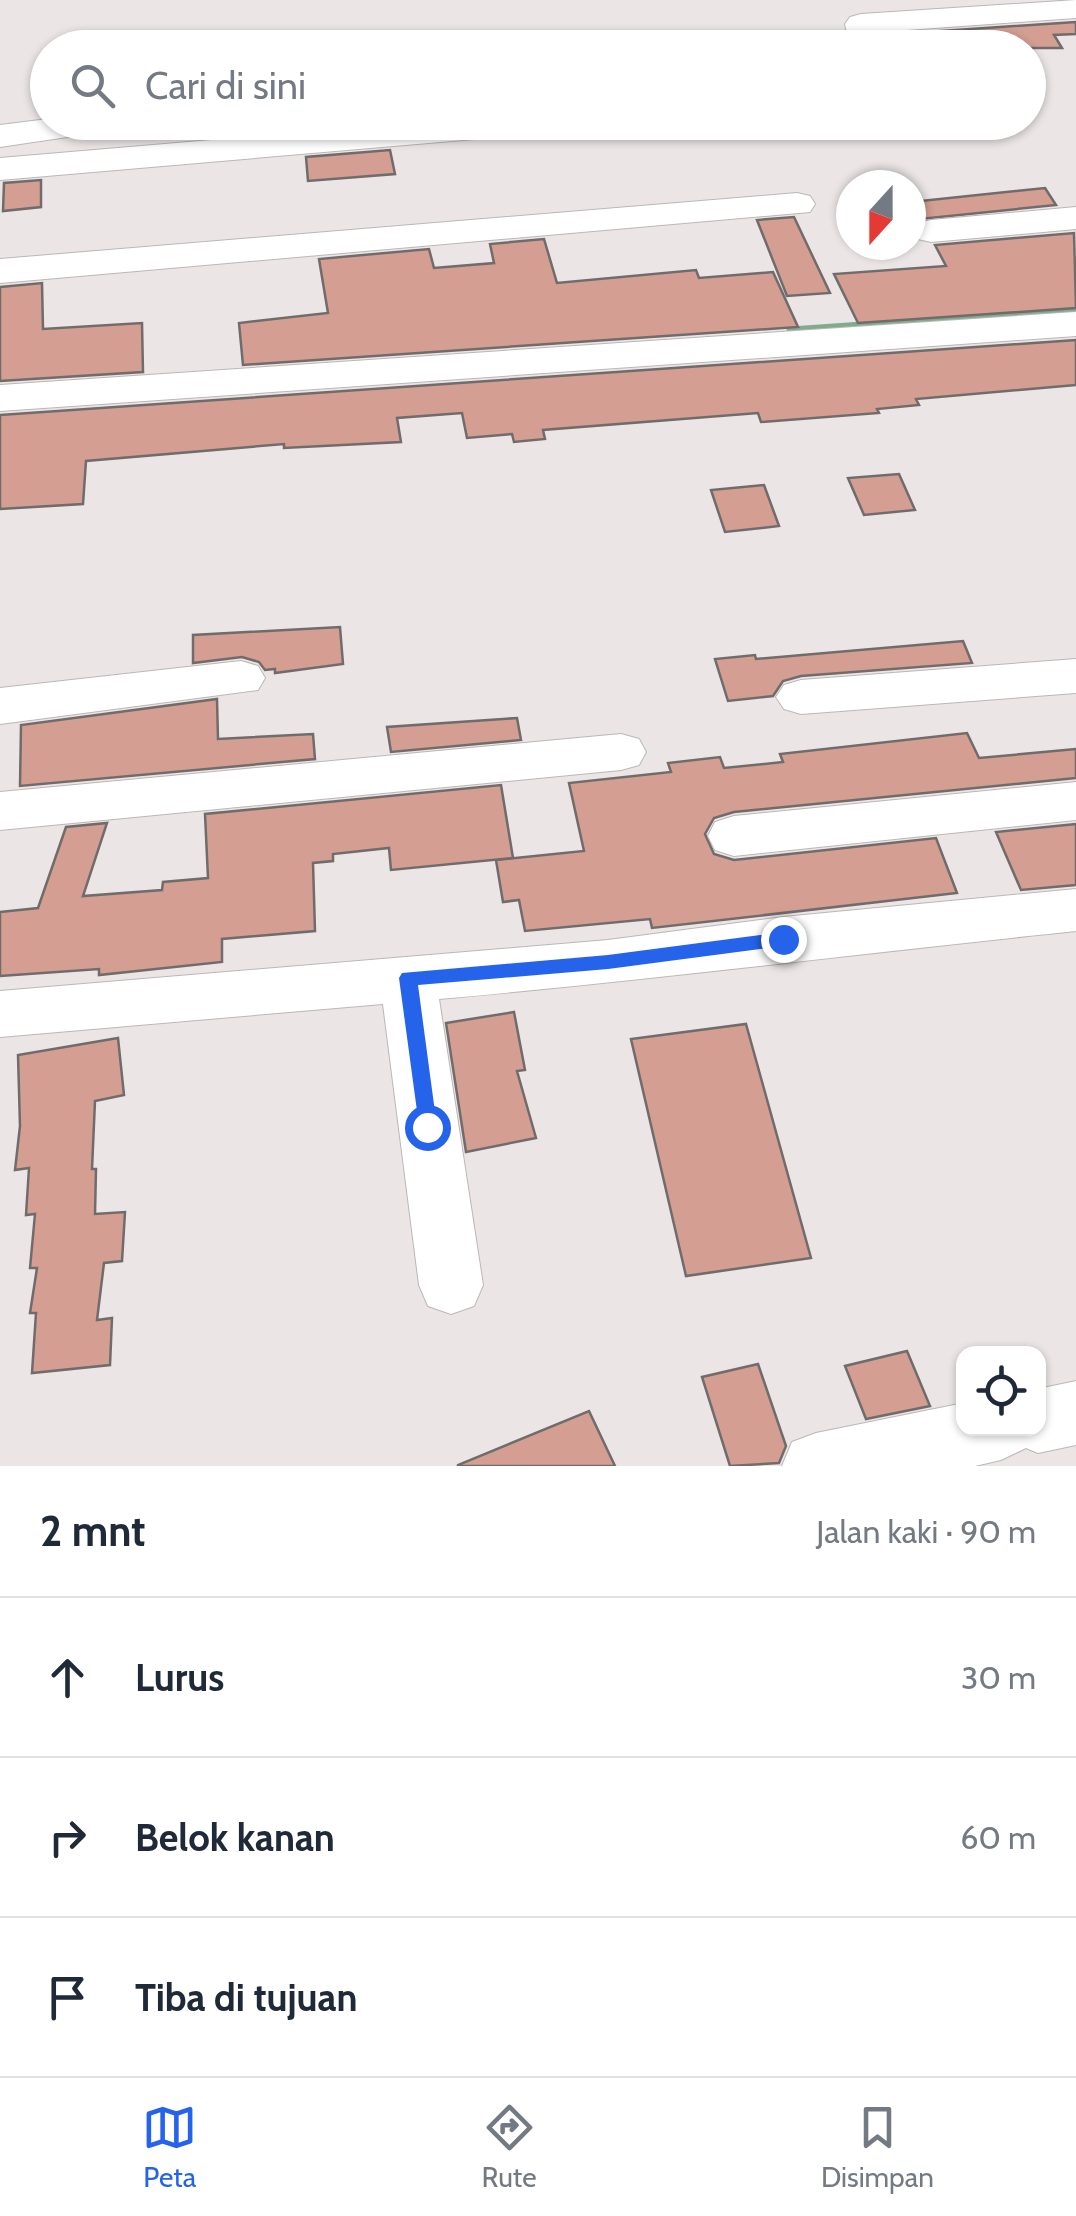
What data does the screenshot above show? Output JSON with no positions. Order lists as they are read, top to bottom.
{
  "north": "bottom",
  "page": {
    "search": "Cari di sini",
    "heading": ["2 mnt", "Jalan kaki · 90 m"],
    "list": [
      ["Lurus", "30 m"],
      ["Belok kanan", "60 m"],
      "Tiba di tujuan"
    ],
    "nav": ["Peta", "Rute", "Disimpan"]
  }
}
